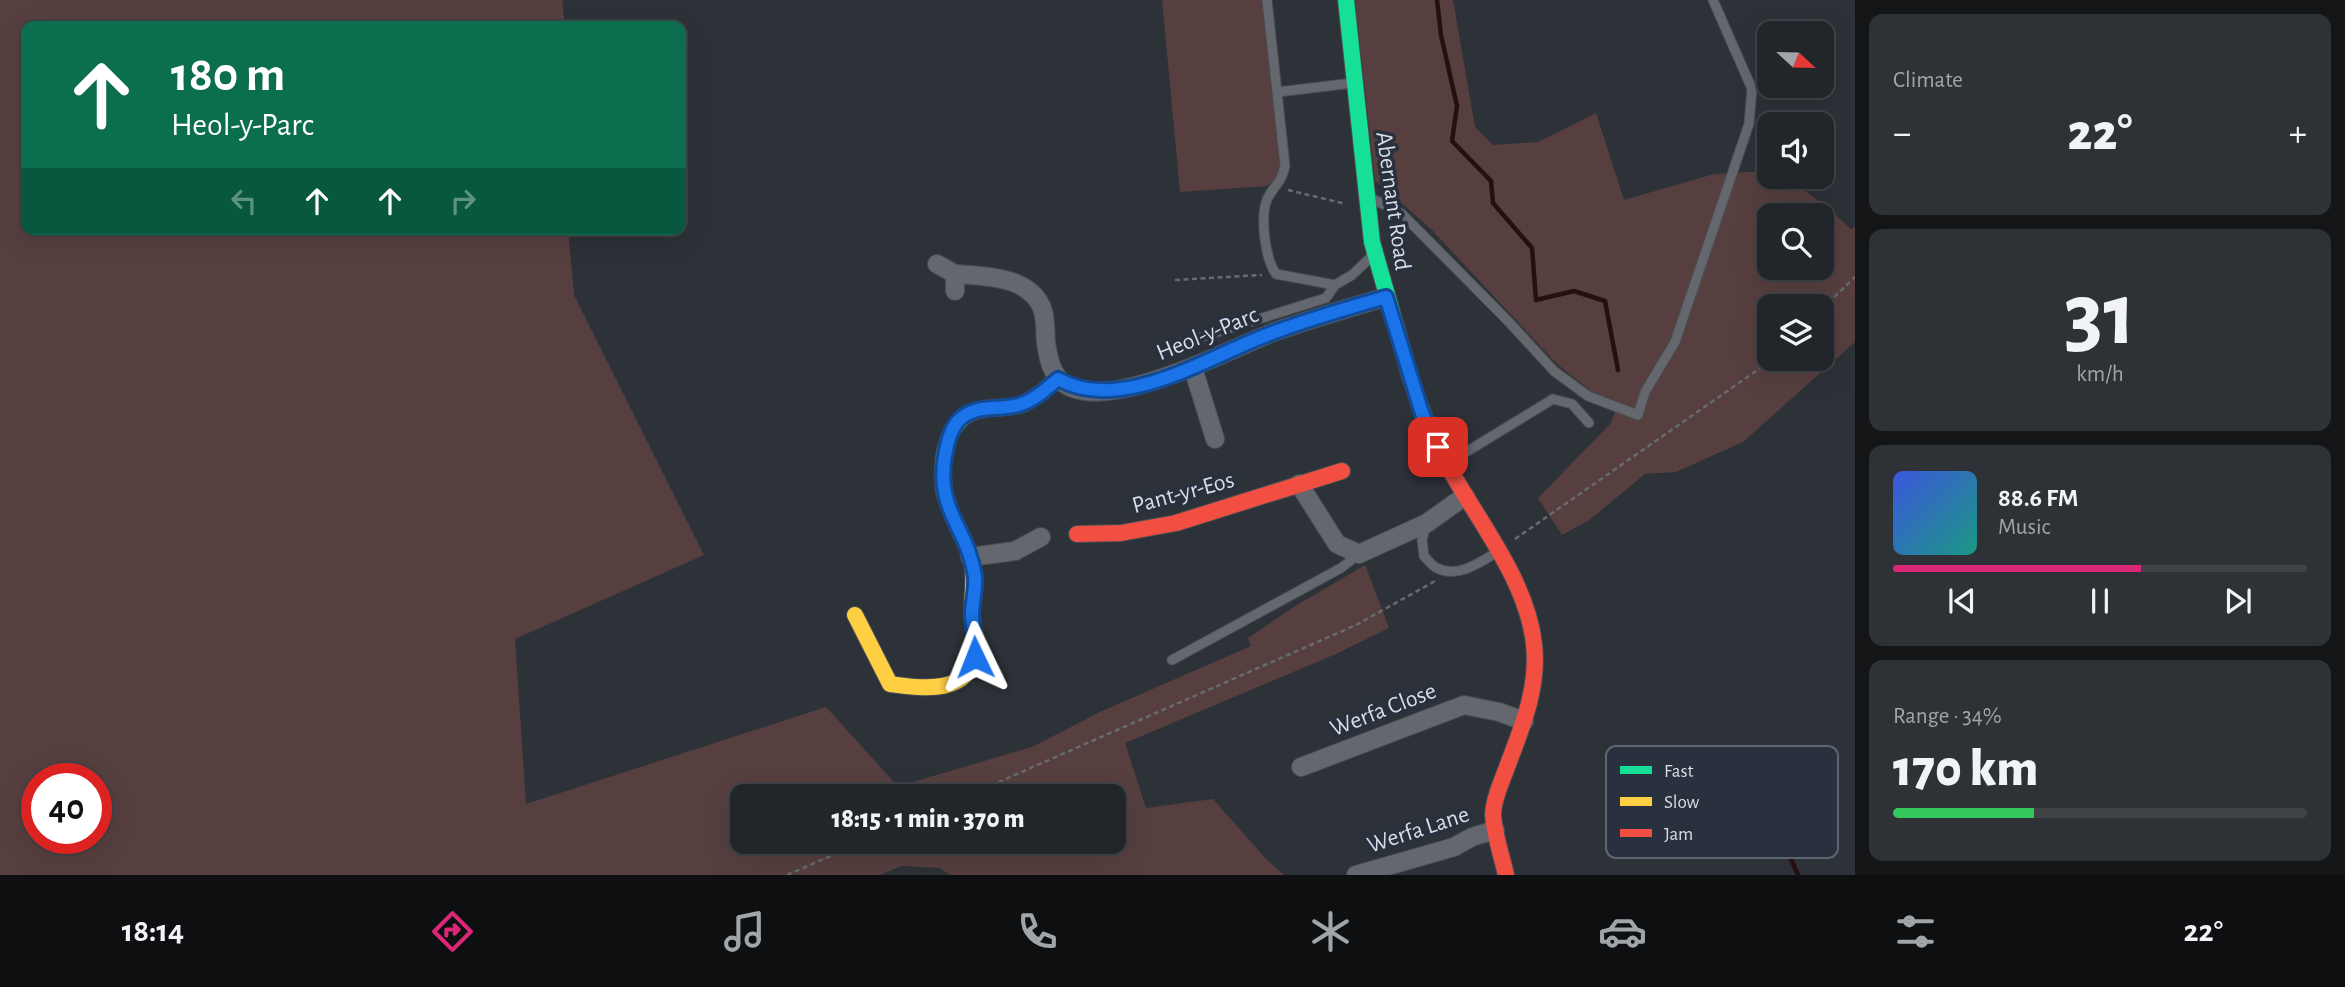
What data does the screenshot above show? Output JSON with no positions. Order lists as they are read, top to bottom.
{
  "streets": {
    "street": [
      "Abernant Road",
      "Heol-y-Parc",
      "Pant-yr-Eos",
      "Werfa Close",
      "Werfa Lane"
    ]
  },
  "crossings": [
    ["Abernant Road", "Heol-y-Parc"],
    ["Abernant Road", "Werfa Close"],
    ["Abernant Road", "Werfa Lane"]
  ],
  "legend": ["Fast", "Slow", "Jam"],
  "north": "right",
  "page": {
    "tile": [
      "Climate",
      ["31", "km/h"],
      ["Range · 34%", "170 km"]
    ],
    "turn": ["180 m", "Heol-y-Parc"],
    "heat": ["−", "22°", "+"],
    "song": ["88.6 FM", "Music"],
    "limit": "40",
    "trip": "18:15 · 1 min · 370 m",
    "tabs": ["18:14", "22°"]
  }
}
